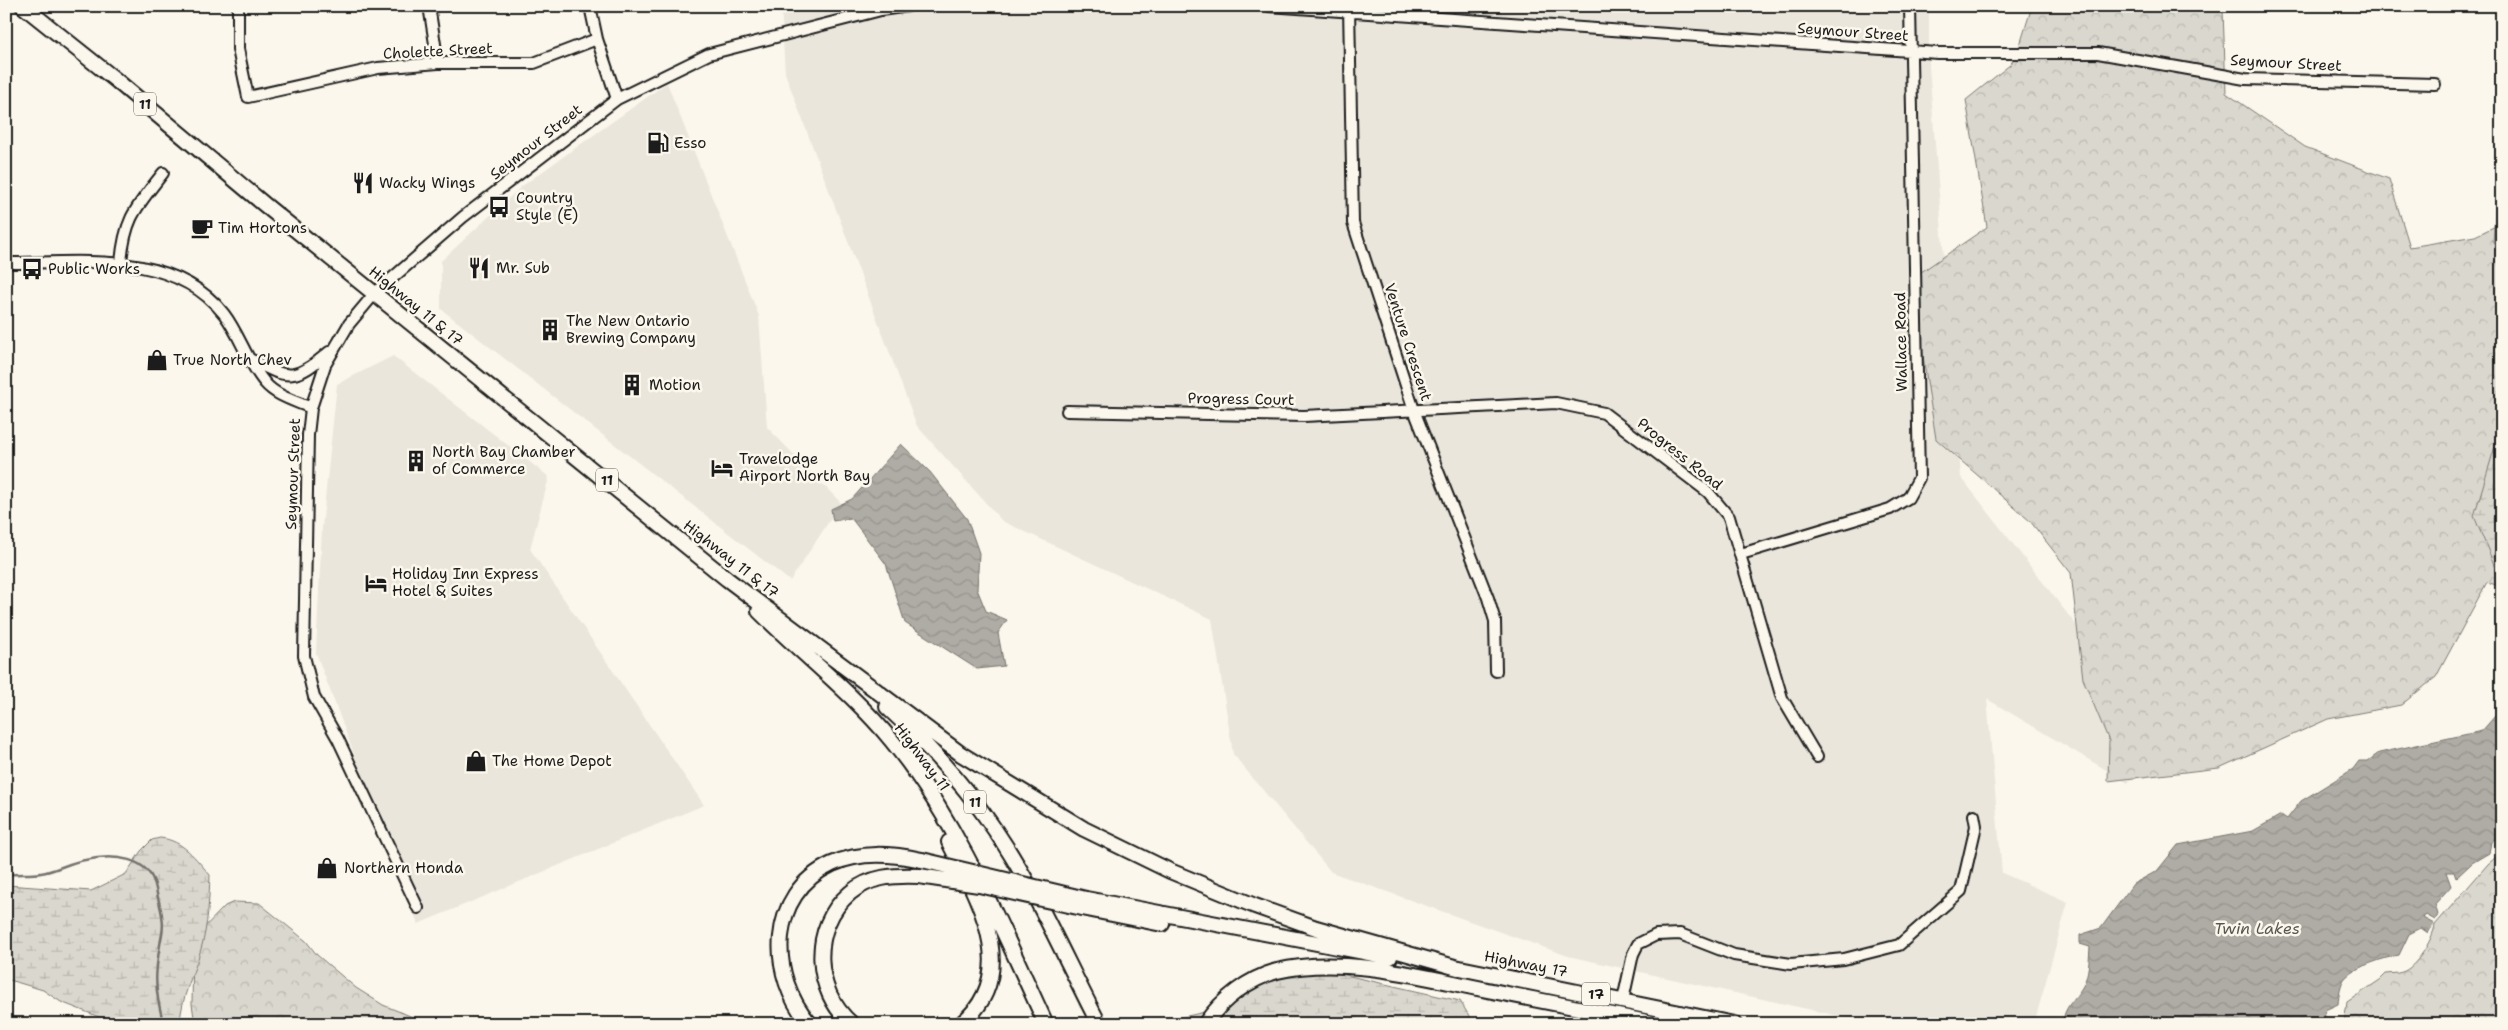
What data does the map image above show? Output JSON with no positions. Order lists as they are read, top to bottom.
{
  "streets": {
    "highway": [
      "11",
      "Highway 11 & 17",
      "Highway 11",
      "Highway 17",
      "17"
    ],
    "street": [
      "Seymour Street",
      "Cholette Street",
      "Venture Crescent",
      "Wallace Road",
      "Progress Court",
      "Progress Road"
    ]
  },
  "crossings": [
    ["Seymour Street", "Highway 11 & 17"],
    ["Seymour Street", "Venture Crescent"],
    ["Seymour Street", "Wallace Road"],
    ["Highway 11 & 17", "Highway 11"],
    ["Venture Crescent", "Progress Court"],
    ["Venture Crescent", "Progress Road"],
    ["Wallace Road", "Progress Road"],
    ["Progress Court", "Progress Road"]
  ],
  "water": ["Twin Lakes"],
  "places": {
    "fuel station": ["Esso"],
    "restaurant": ["Wacky Wings", "Mr. Sub"],
    "bus stop": ["Country Style (E)", "Public Works"],
    "cafe": ["Tim Hortons"],
    "building": ["The New Ontario Brewing Company", "Motion", "North Bay Chamber of Commerce"],
    "shop": ["True North Chev", "The Home Depot", "Northern Honda"],
    "hotel": ["Travelodge Airport North Bay", "Holiday Inn Express Hotel & Suites"]
  }
}
